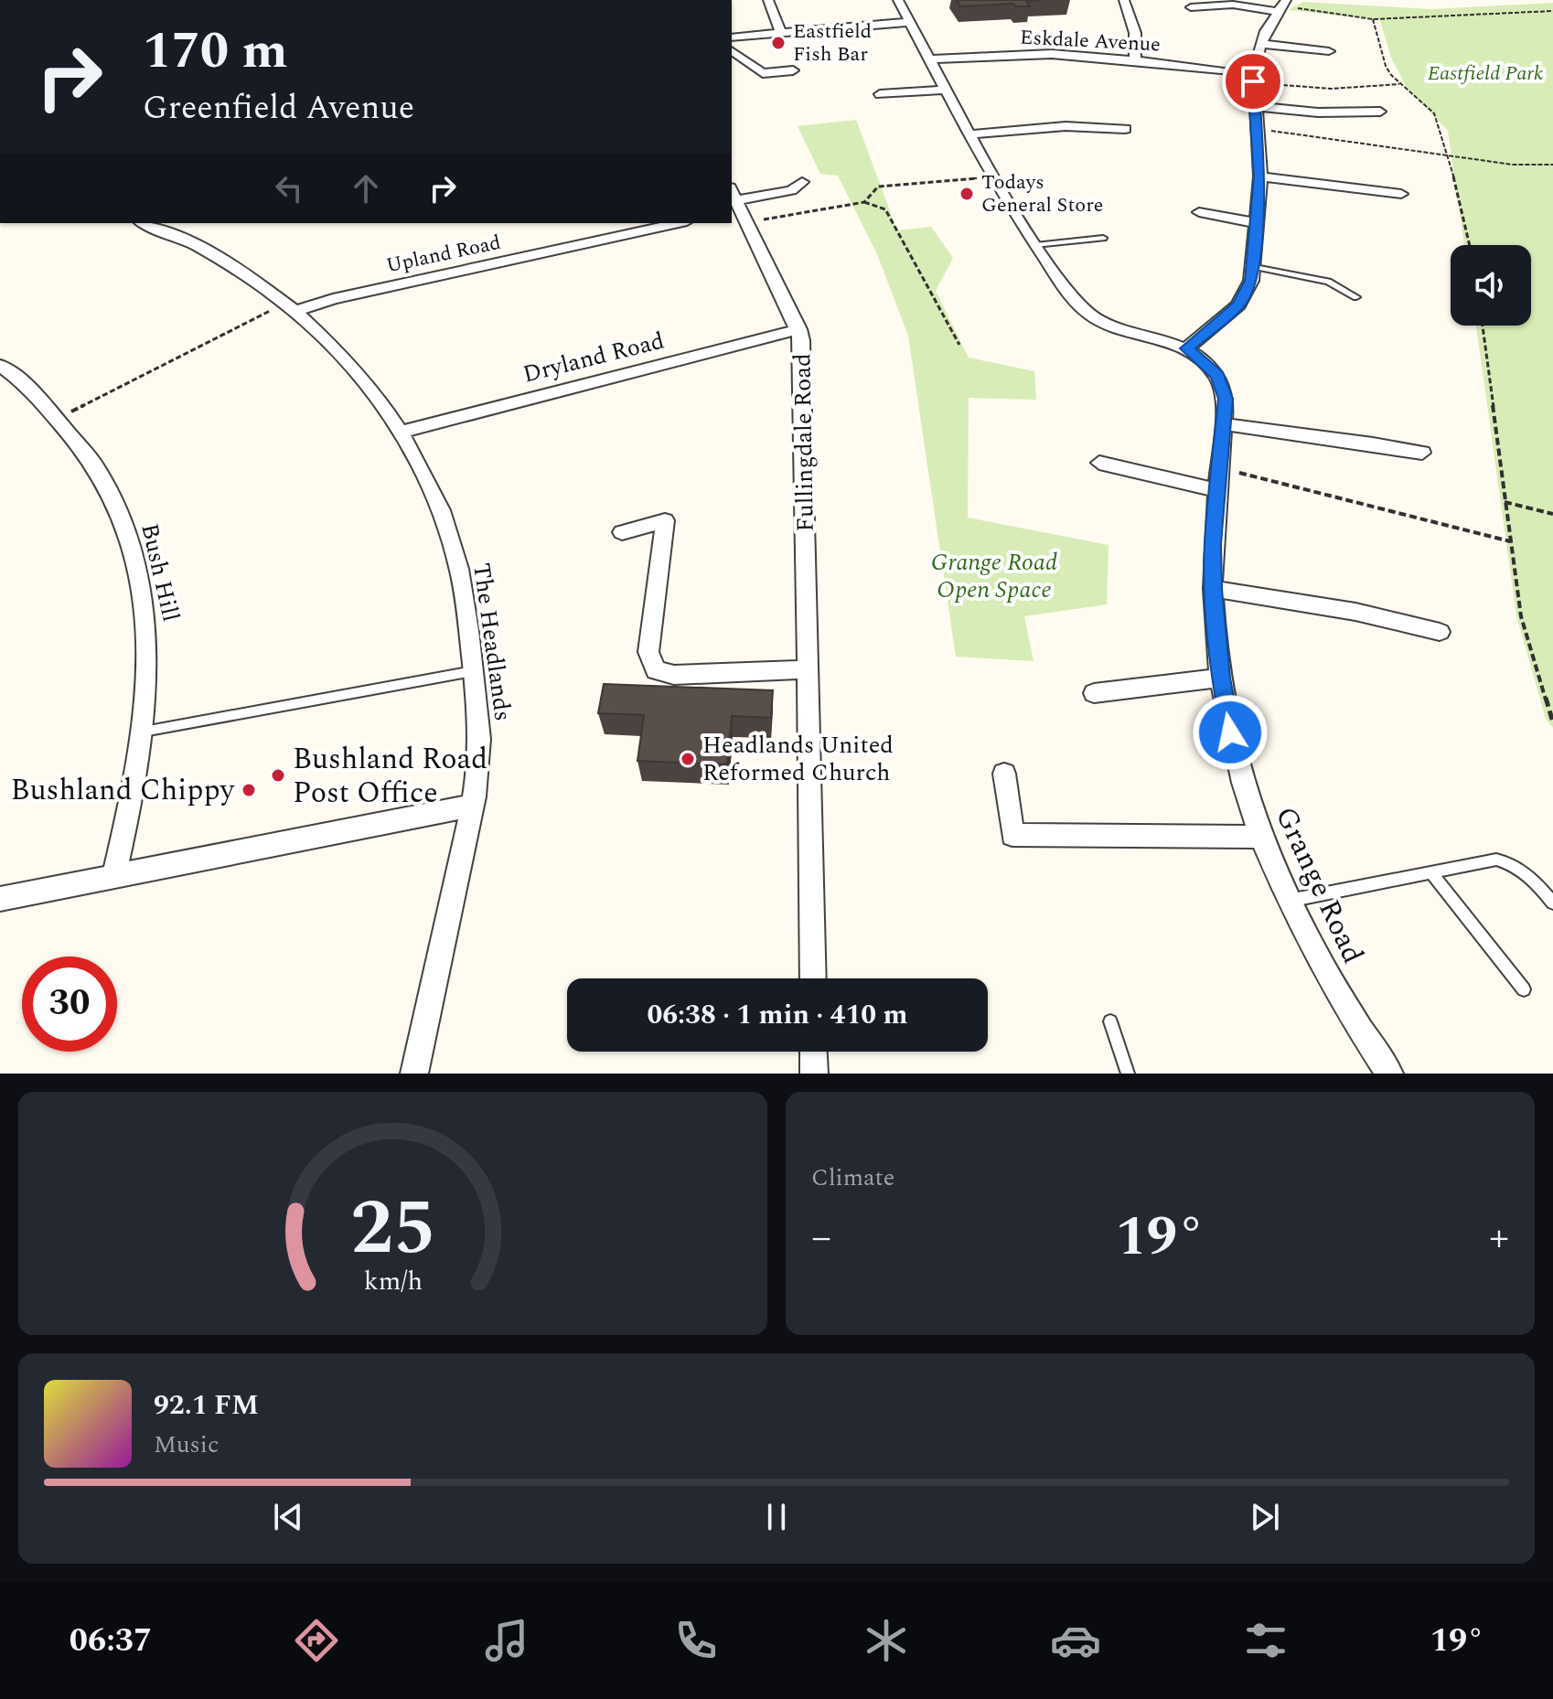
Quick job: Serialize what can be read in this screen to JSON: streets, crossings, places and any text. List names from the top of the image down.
{
  "streets": {
    "street": [
      "Eskdale Avenue",
      "Upland Road",
      "Dryland Road",
      "Fullingdale Road",
      "Bush Hill",
      "The Headlands",
      "Grange Road"
    ]
  },
  "crossings": [
    ["Eskdale Avenue", "Grange Road"],
    ["Upland Road", "The Headlands"],
    ["Dryland Road", "Fullingdale Road"],
    ["Dryland Road", "The Headlands"]
  ],
  "parks": ["Eastfield Park", "Grange Road Open Space"],
  "places": [
    "Eastfield Fish Bar",
    "Todays General Store",
    "Headlands United Reformed Church",
    "Bushland Road Post Office",
    "Bushland Chippy"
  ],
  "page": {
    "turn": ["170 m", "Greenfield Avenue"],
    "limit": "30",
    "trip": "06:38 · 1 min · 410 m",
    "tile": "Climate",
    "heat": ["−", "19°", "+"],
    "song": ["92.1 FM", "Music"],
    "tabs": ["06:37", "19°"],
    "gauge": ["25", "km/h"]
  }
}
